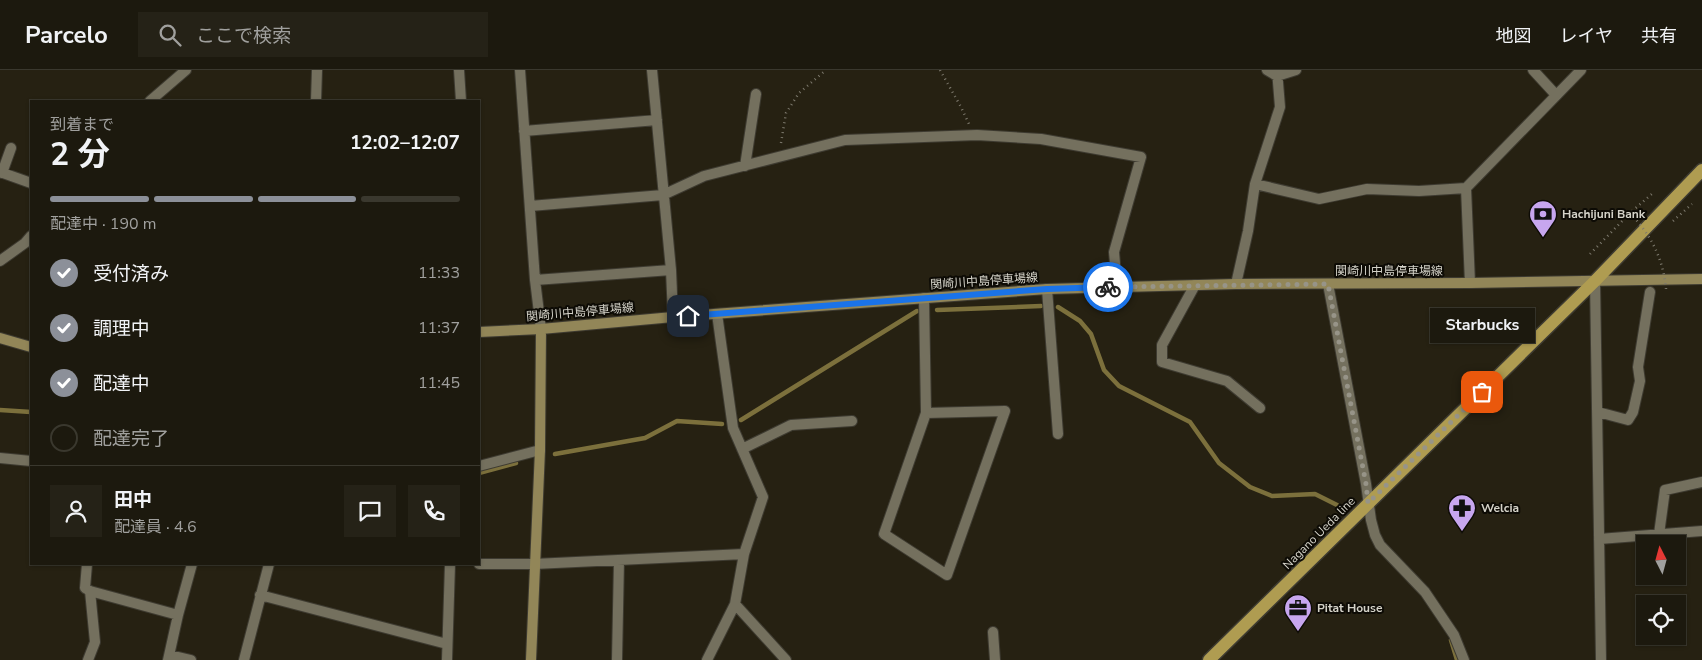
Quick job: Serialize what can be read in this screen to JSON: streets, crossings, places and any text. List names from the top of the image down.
{
  "streets": {
    "main road": ["関崎川中島停車場線", "Nagano Ueda line"]
  },
  "crossings": [
    ["関崎川中島停車場線", "Nagano Ueda line"]
  ],
  "places": {
    "bank": ["Hachijuni Bank"],
    "other": ["Starbucks"],
    "pharmacy": ["Welcia"],
    "office": ["Pitat House"]
  },
  "north": "top",
  "page": {
    "header": "Parcelo",
    "search": "ここで検索",
    "nav": ["地図", "レイヤ", "共有"],
    "heading": ["2 分", "到着まで", "12:02–12:07"],
    "panel": ["田中", "配達員 · 4.6"],
    "bar": "配達中 · 190 m",
    "list": [
      ["受付済み", "11:33"],
      ["調理中", "11:37"],
      ["配達中", "11:45"],
      "配達完了"
    ],
    "bubble": "Starbucks"
  }
}
